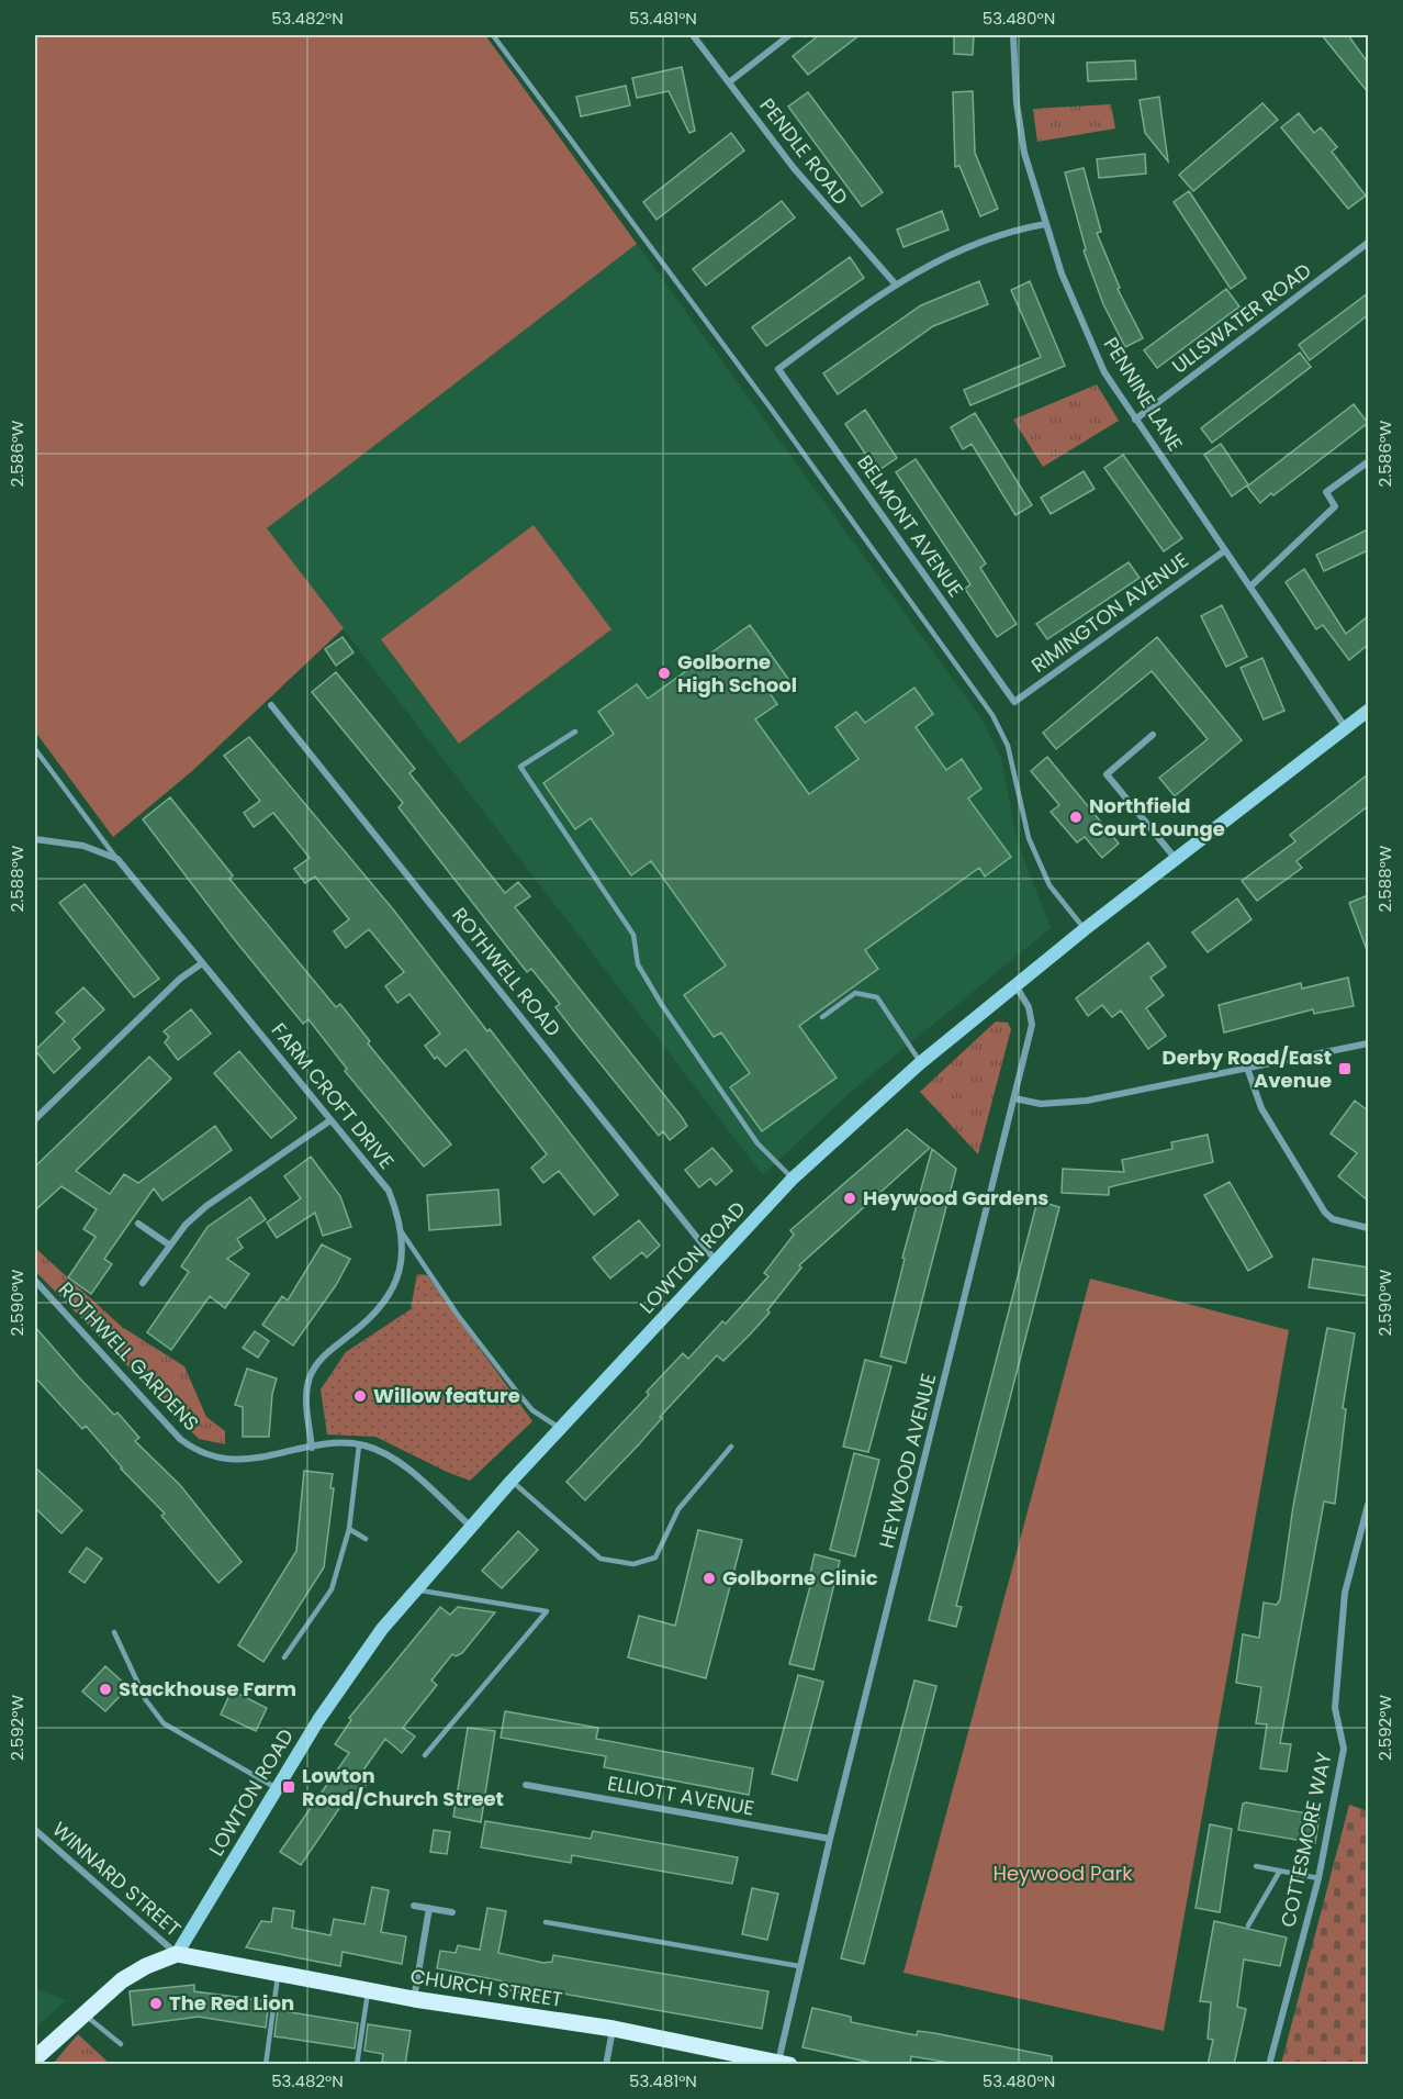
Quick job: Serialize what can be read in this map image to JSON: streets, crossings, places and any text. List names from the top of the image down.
{
  "streets": {
    "main road": ["LOWTON ROAD", "CHURCH STREET"],
    "street": [
      "PENDLE ROAD",
      "ULLSWATER ROAD",
      "PENNINE LANE",
      "BELMONT AVENUE",
      "RIMINGTON AVENUE",
      "ROTHWELL ROAD",
      "FARM CROFT DRIVE",
      "ROTHWELL GARDENS",
      "HEYWOOD AVENUE",
      "ELLIOTT AVENUE",
      "COTTESMORE WAY",
      "WINNARD STREET"
    ]
  },
  "crossings": [
    ["PENDLE ROAD", "BELMONT AVENUE"],
    ["ULLSWATER ROAD", "PENNINE LANE"],
    ["PENNINE LANE", "RIMINGTON AVENUE"],
    ["PENNINE LANE", "LOWTON ROAD"],
    ["BELMONT AVENUE", "RIMINGTON AVENUE"],
    ["ROTHWELL ROAD", "LOWTON ROAD"],
    ["FARM CROFT DRIVE", "ROTHWELL GARDENS"],
    ["LOWTON ROAD", "HEYWOOD AVENUE"],
    ["LOWTON ROAD", "WINNARD STREET"],
    ["LOWTON ROAD", "CHURCH STREET"],
    ["HEYWOOD AVENUE", "ELLIOTT AVENUE"],
    ["HEYWOOD AVENUE", "CHURCH STREET"],
    ["WINNARD STREET", "CHURCH STREET"]
  ],
  "parks": ["Heywood Park"],
  "places": {
    "other": [
      "Golborne High School",
      "Northfield Court Lounge",
      "Heywood Gardens",
      "Willow feature",
      "Golborne Clinic",
      "Stackhouse Farm",
      "The Red Lion"
    ],
    "transit": ["Derby Road/East Avenue", "Lowton Road/Church Street"]
  },
  "coordinates": [
    "53.482°N",
    "53.481°N",
    "53.480°N",
    "2.586°W",
    "2.588°W",
    "2.590°W",
    "2.592°W"
  ]
}
